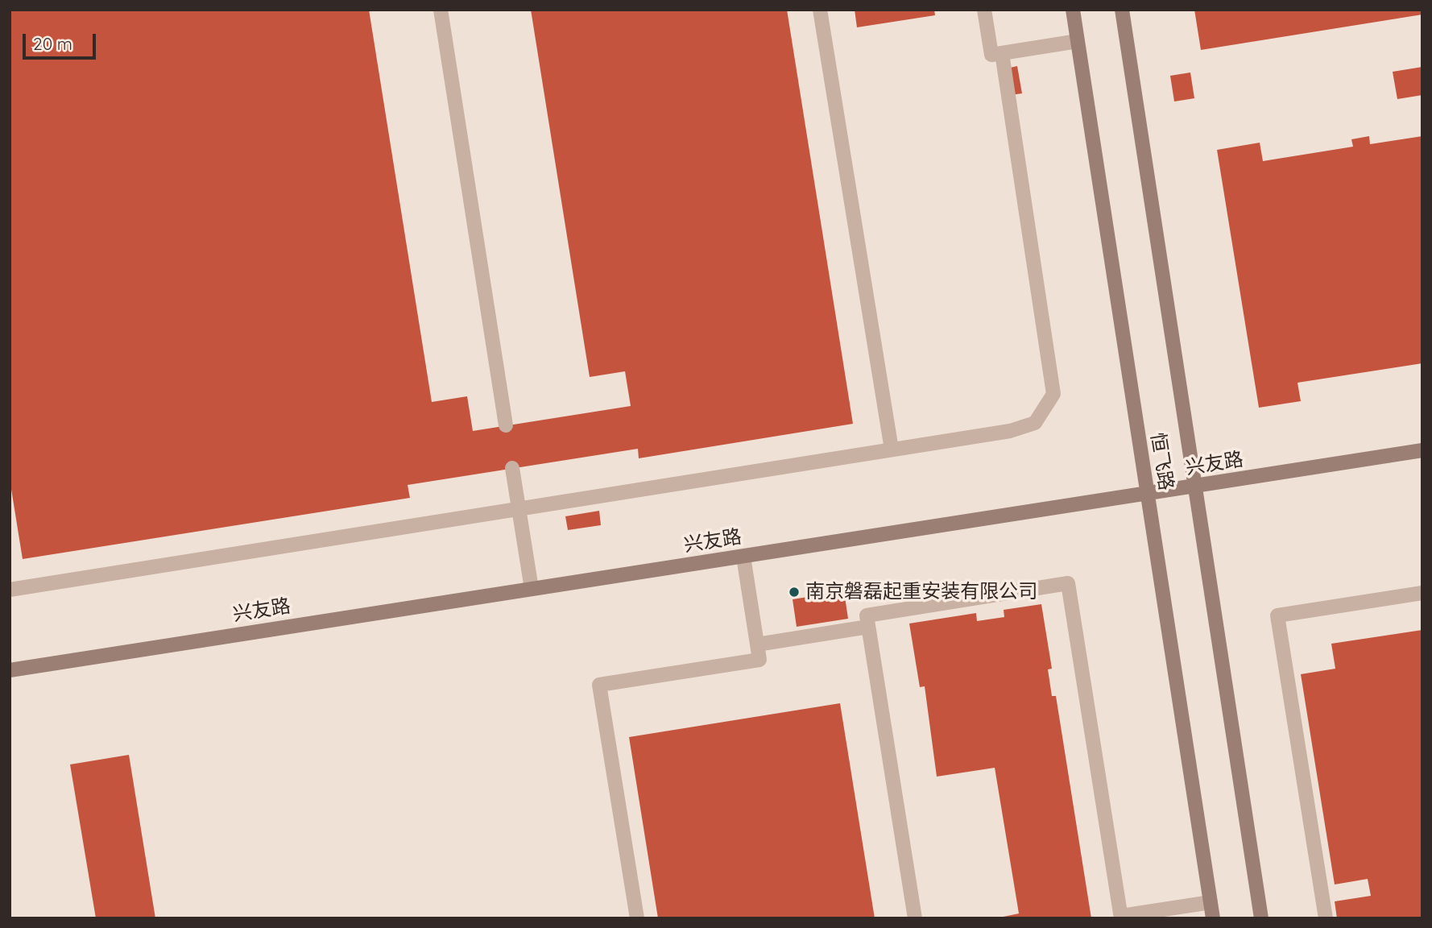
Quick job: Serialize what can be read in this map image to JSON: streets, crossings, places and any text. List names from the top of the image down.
{
  "streets": {
    "main road": ["恒飞路", "兴友路"]
  },
  "crossings": [
    ["恒飞路", "兴友路"]
  ],
  "places": ["南京磐磊起重安装有限公司"],
  "scale_bar": "20 m"
}
